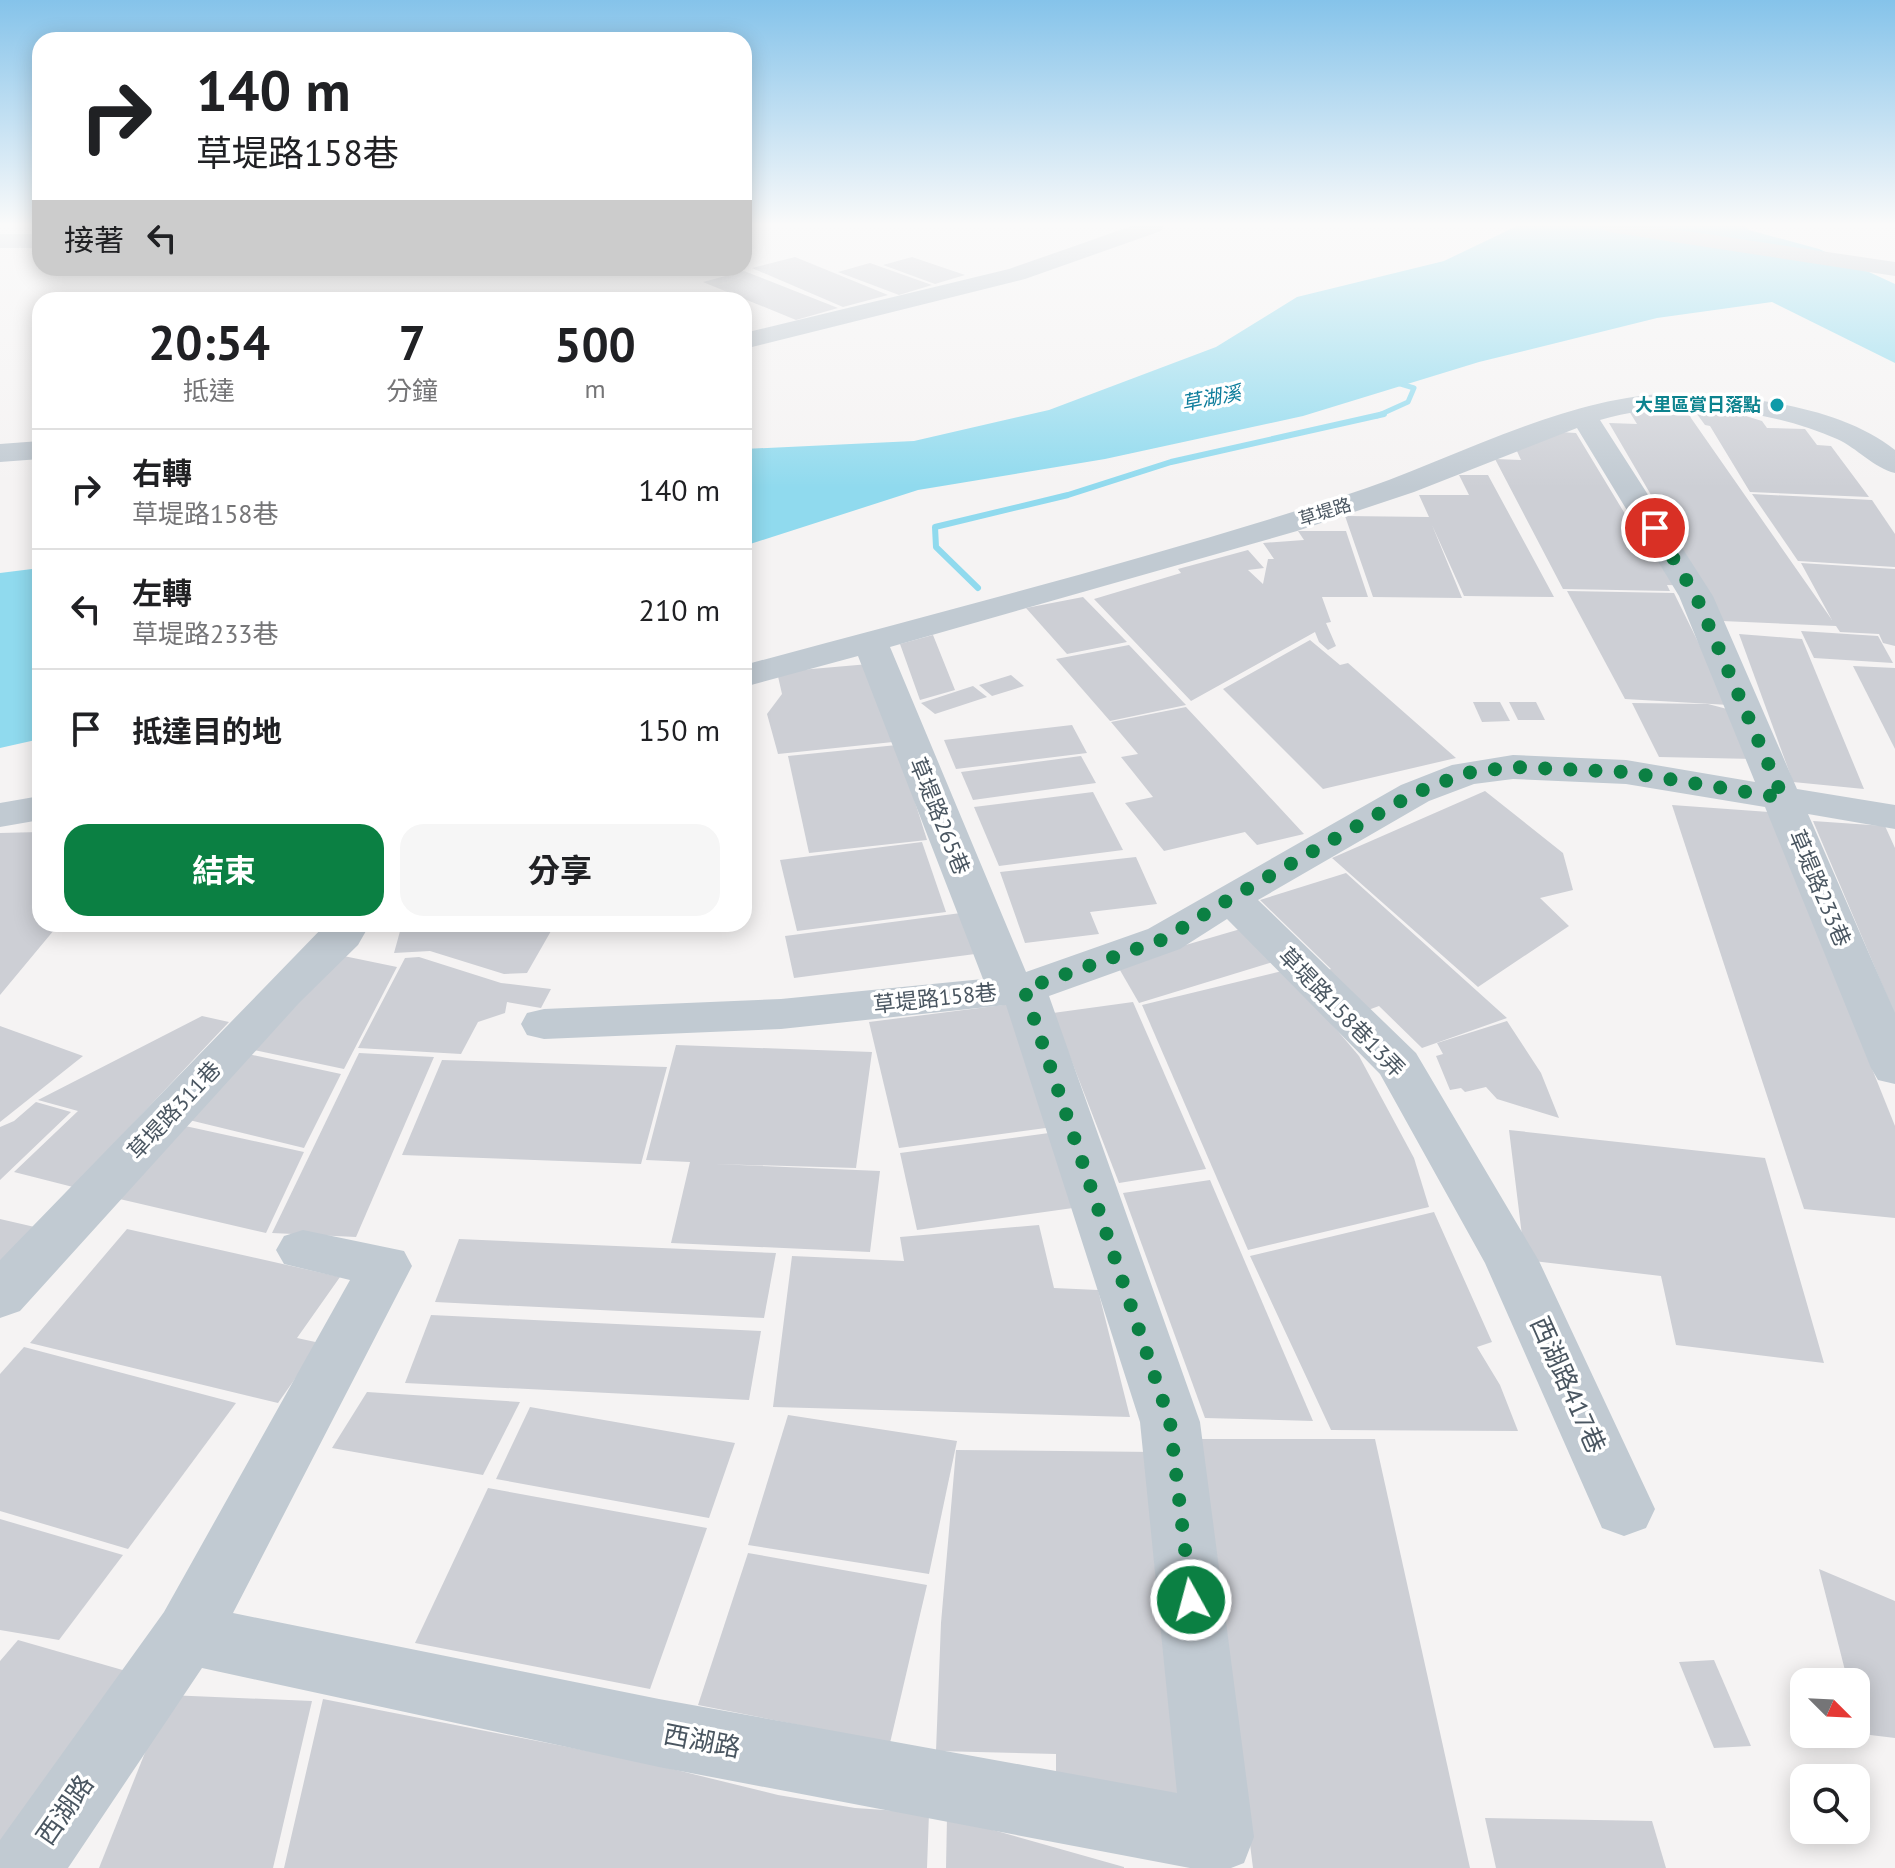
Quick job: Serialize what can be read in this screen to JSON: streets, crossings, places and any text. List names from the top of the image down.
{
  "streets": {
    "street": [
      "草堤路",
      "草堤路265巷",
      "草堤路233巷",
      "草堤路158巷",
      "草堤路158巷13弄",
      "草堤路311巷",
      "西湖路417巷",
      "西湖路"
    ]
  },
  "crossings": [
    ["草堤路", "草堤路265巷"],
    ["草堤路", "草堤路233巷"],
    ["草堤路265巷", "草堤路158巷"],
    ["草堤路265巷", "西湖路"],
    ["草堤路233巷", "草堤路158巷"],
    ["草堤路158巷", "草堤路158巷13弄"],
    ["草堤路158巷13弄", "西湖路417巷"]
  ],
  "water": ["草湖溪"],
  "places": ["大里區賞日落點"],
  "north": "bottom right",
  "page": {
    "turn": ["140 m", "草堤路158巷"],
    "then": "接著",
    "eta": [
      "20:54",
      "抵達",
      "7",
      "分鐘",
      "500",
      "m"
    ],
    "list": [
      {
        "name": "右轉",
        "note": "草堤路158巷",
        "value": "140 m"
      },
      {
        "name": "左轉",
        "note": "草堤路233巷",
        "value": "210 m"
      },
      {
        "name": "抵達目的地",
        "value": "150 m"
      }
    ],
    "buttons": ["結束", "分享"]
  }
}
